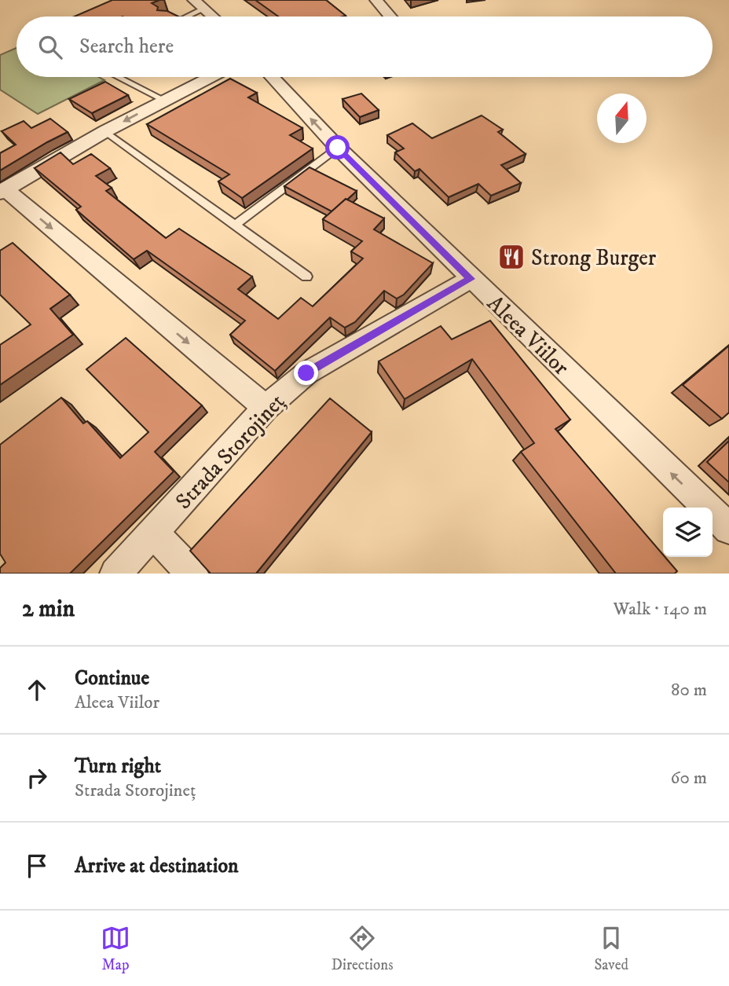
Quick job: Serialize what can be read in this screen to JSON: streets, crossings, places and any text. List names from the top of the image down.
{
  "streets": {
    "street": ["Aleea Viilor", "Strada Storojineț"]
  },
  "crossings": [
    ["Aleea Viilor", "Strada Storojineț"]
  ],
  "one_way": ["Aleea Viilor"],
  "places": {
    "restaurant": ["Strong Burger"]
  },
  "north": "top",
  "page": {
    "search": "Search here",
    "heading": ["2 min", "Walk · 140 m"],
    "list": [
      ["Continue", "Aleea Viilor", "80 m"],
      ["Turn right", "Strada Storojineț", "60 m"],
      "Arrive at destination"
    ],
    "nav": ["Map", "Directions", "Saved"]
  }
}
